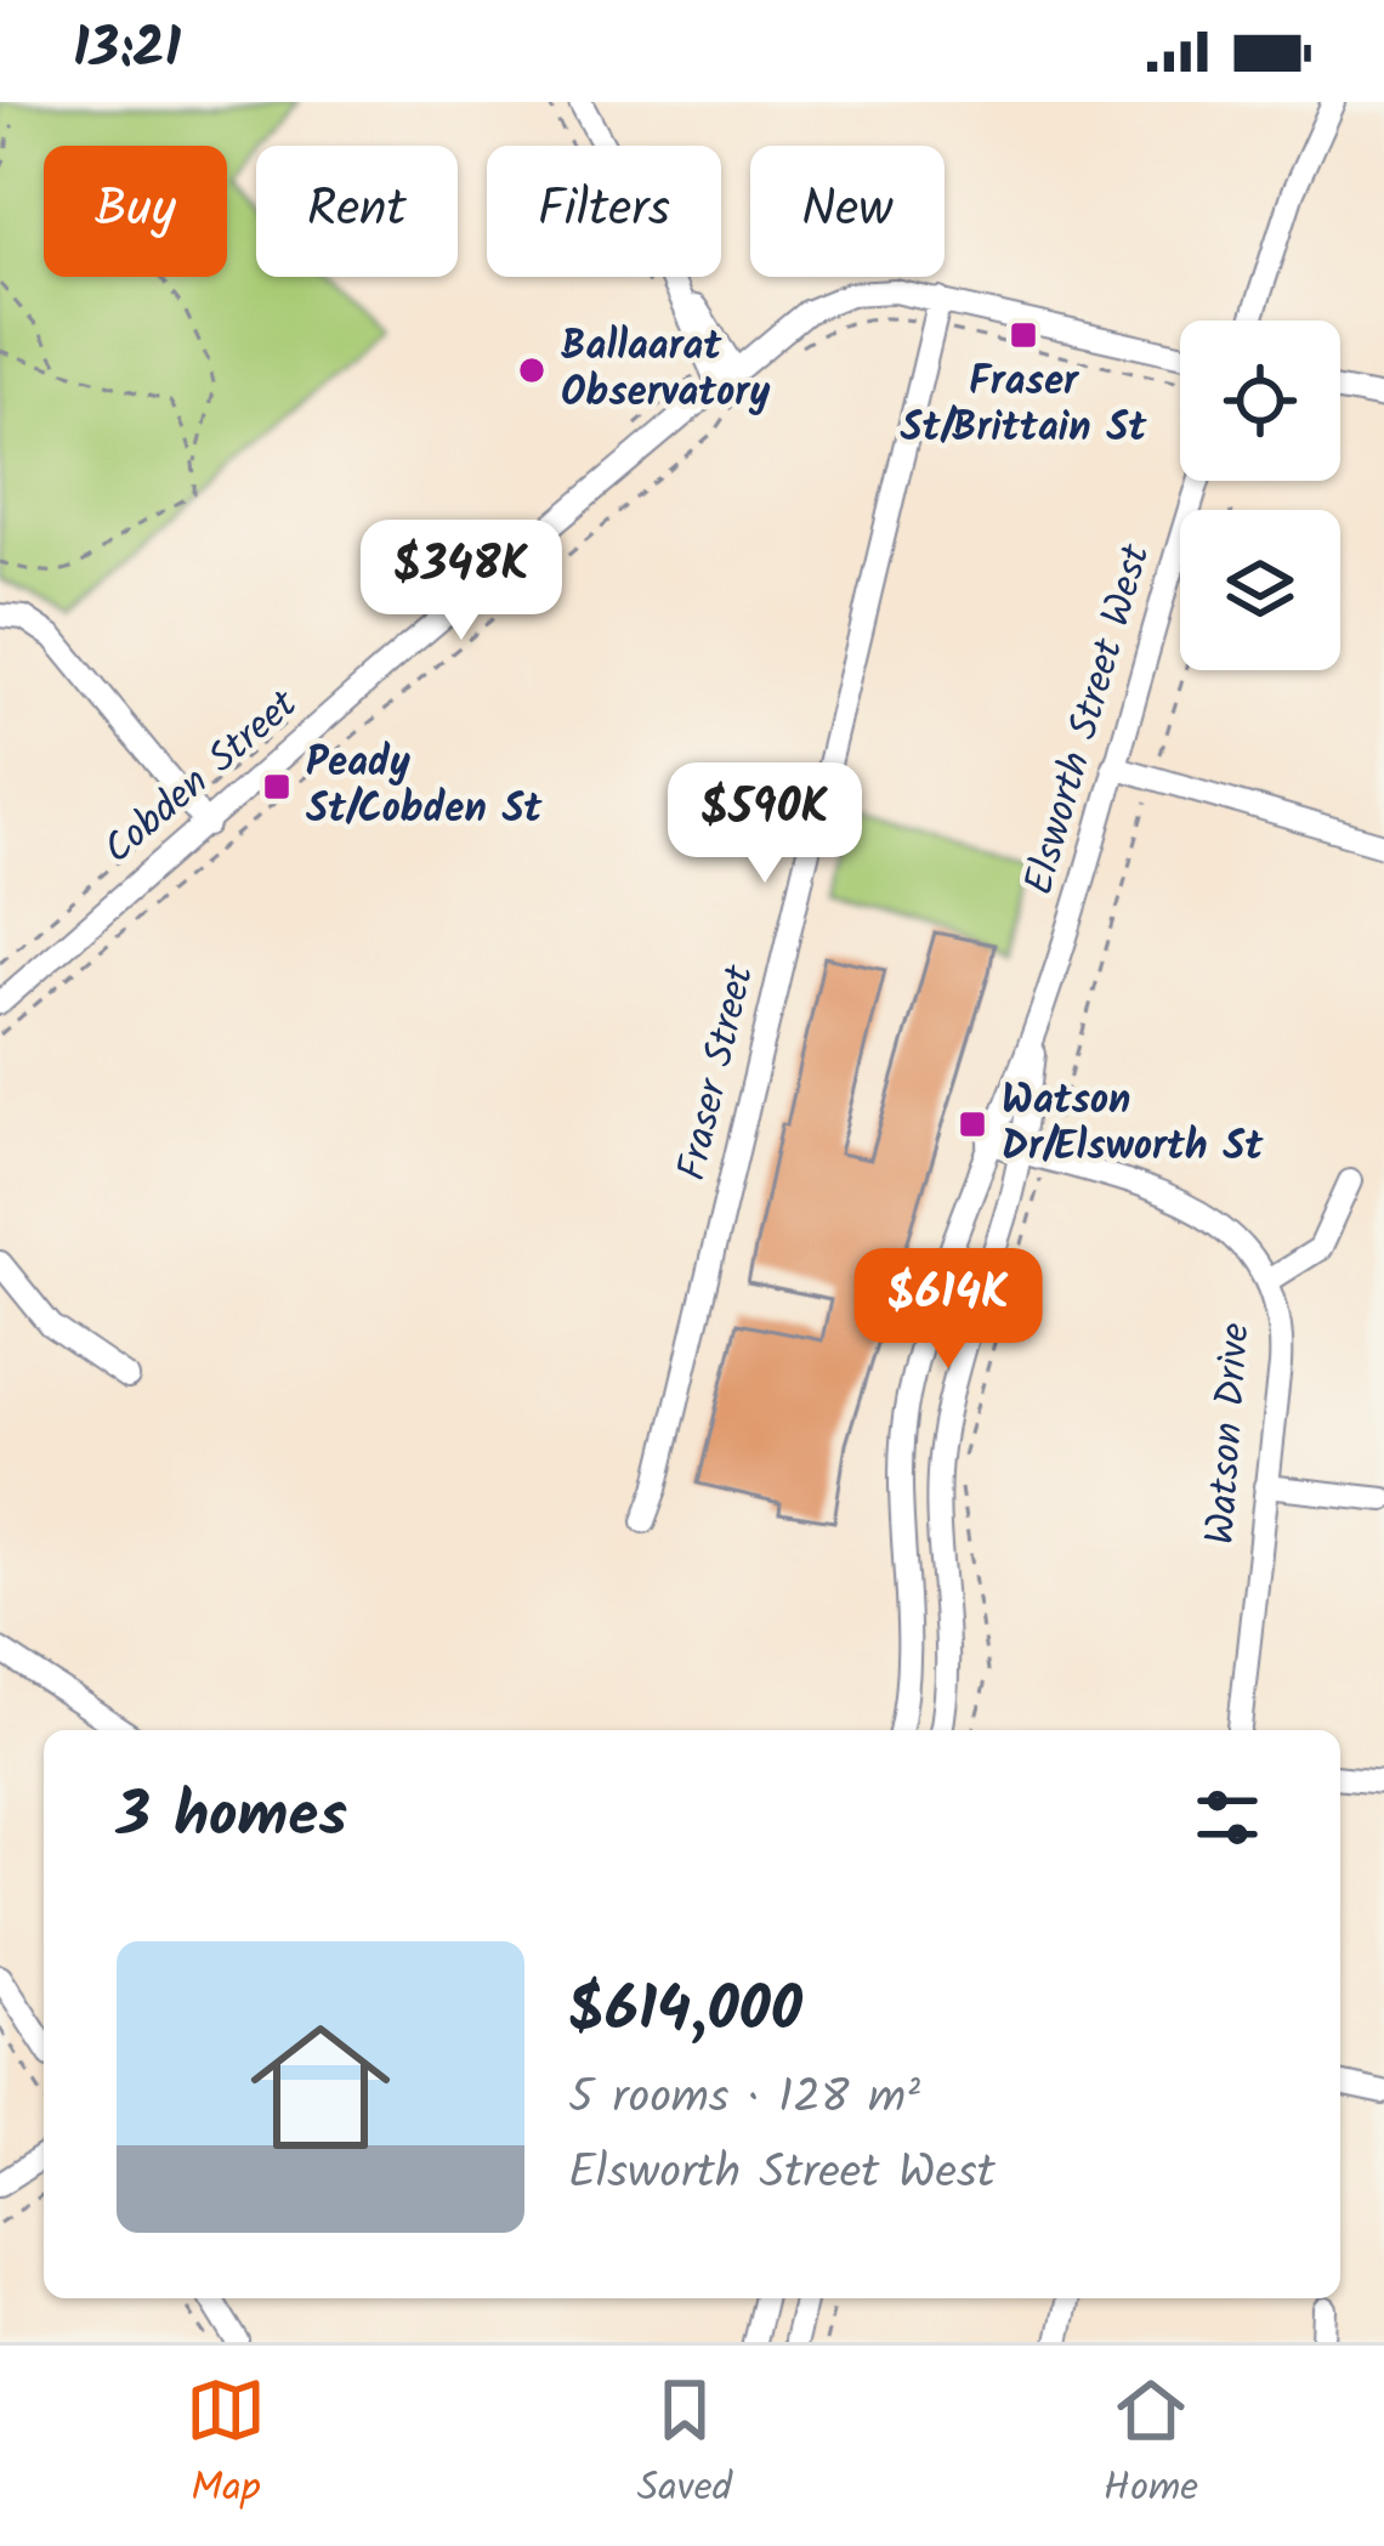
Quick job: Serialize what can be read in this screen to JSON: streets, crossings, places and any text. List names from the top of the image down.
{
  "streets": {
    "street": [
      "Elsworth Street West",
      "Cobden Street",
      "Fraser Street",
      "Watson Drive"
    ]
  },
  "crossings": [
    ["Elsworth Street West", "Watson Drive"],
    ["Cobden Street", "Fraser Street"]
  ],
  "places": {
    "transit": ["Fraser St/Brittain St", "Peady St/Cobden St", "Watson Dr/Elsworth St"],
    "other": ["Ballaarat Observatory"]
  },
  "page": {
    "status": "13:21",
    "chip": [
      "Buy",
      "Rent",
      "Filters",
      "New"
    ],
    "price": ["$348K", "$590K", "$614K"],
    "heading": "3 homes",
    "list": [
      {
        "name": "$614,000",
        "note": "5 rooms · 128 m² · Elsworth Street West"
      }
    ],
    "tabs": ["Map", "Saved", "Home"]
  }
}
